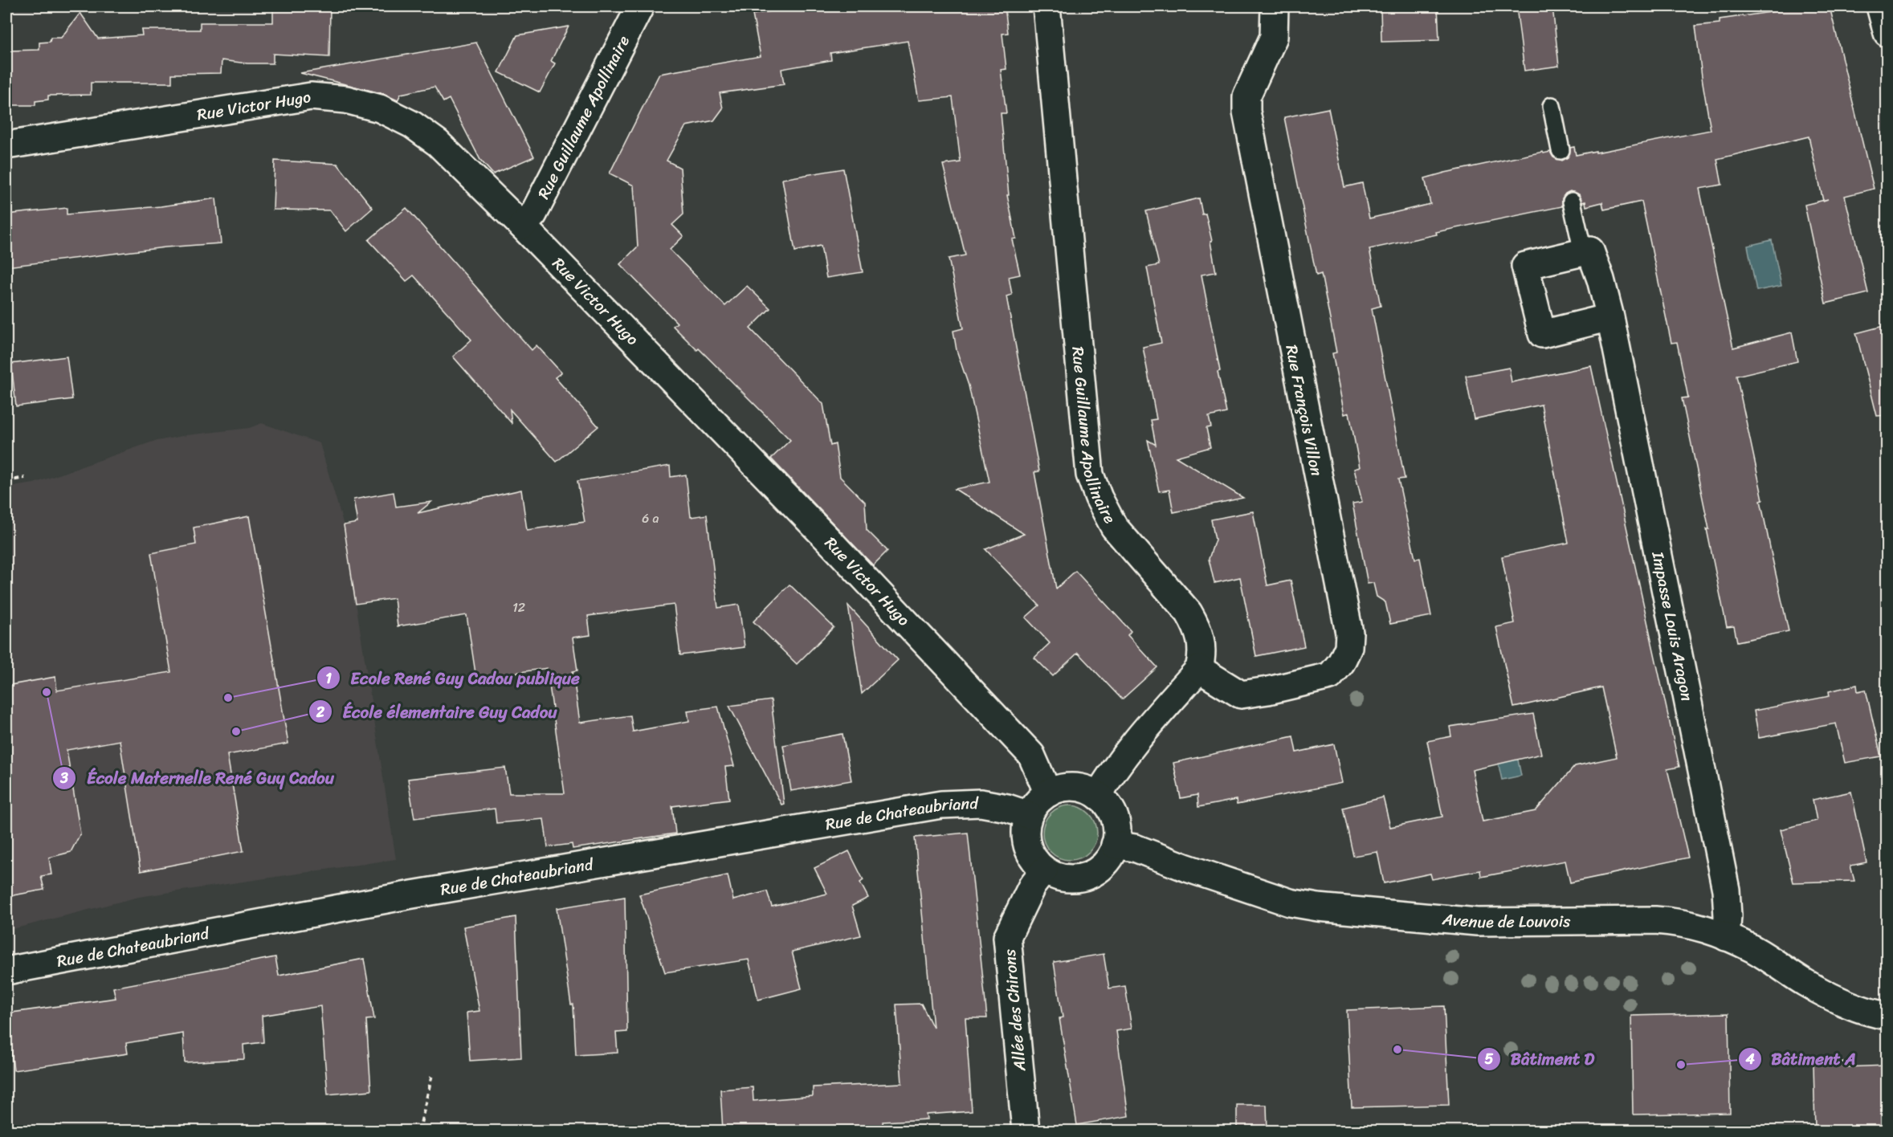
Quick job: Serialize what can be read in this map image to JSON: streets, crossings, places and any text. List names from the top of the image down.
{
  "streets": {
    "street": [
      "Rue Victor Hugo",
      "Rue Guillaume Apollinaire",
      "Rue François Villon",
      "Impasse Louis Aragon",
      "Rue de Chateaubriand",
      "Avenue de Louvois",
      "Allée des Chirons"
    ]
  },
  "crossings": [
    ["Rue Victor Hugo", "Rue Guillaume Apollinaire"],
    ["Rue Victor Hugo", "Rue de Chateaubriand"],
    ["Rue Victor Hugo", "Avenue de Louvois"],
    ["Rue Victor Hugo", "Allée des Chirons"],
    ["Rue Guillaume Apollinaire", "Rue François Villon"],
    ["Impasse Louis Aragon", "Avenue de Louvois"],
    ["Rue de Chateaubriand", "Avenue de Louvois"],
    ["Rue de Chateaubriand", "Allée des Chirons"],
    ["Avenue de Louvois", "Allée des Chirons"]
  ],
  "places": [
    "École Maternelle René Guy Cadou",
    "Ecole René Guy Cadou publique",
    "École élementaire Guy Cadou",
    "Bâtiment D",
    "Bâtiment A"
  ],
  "house_numbers": ["6 a", "12"]
}
